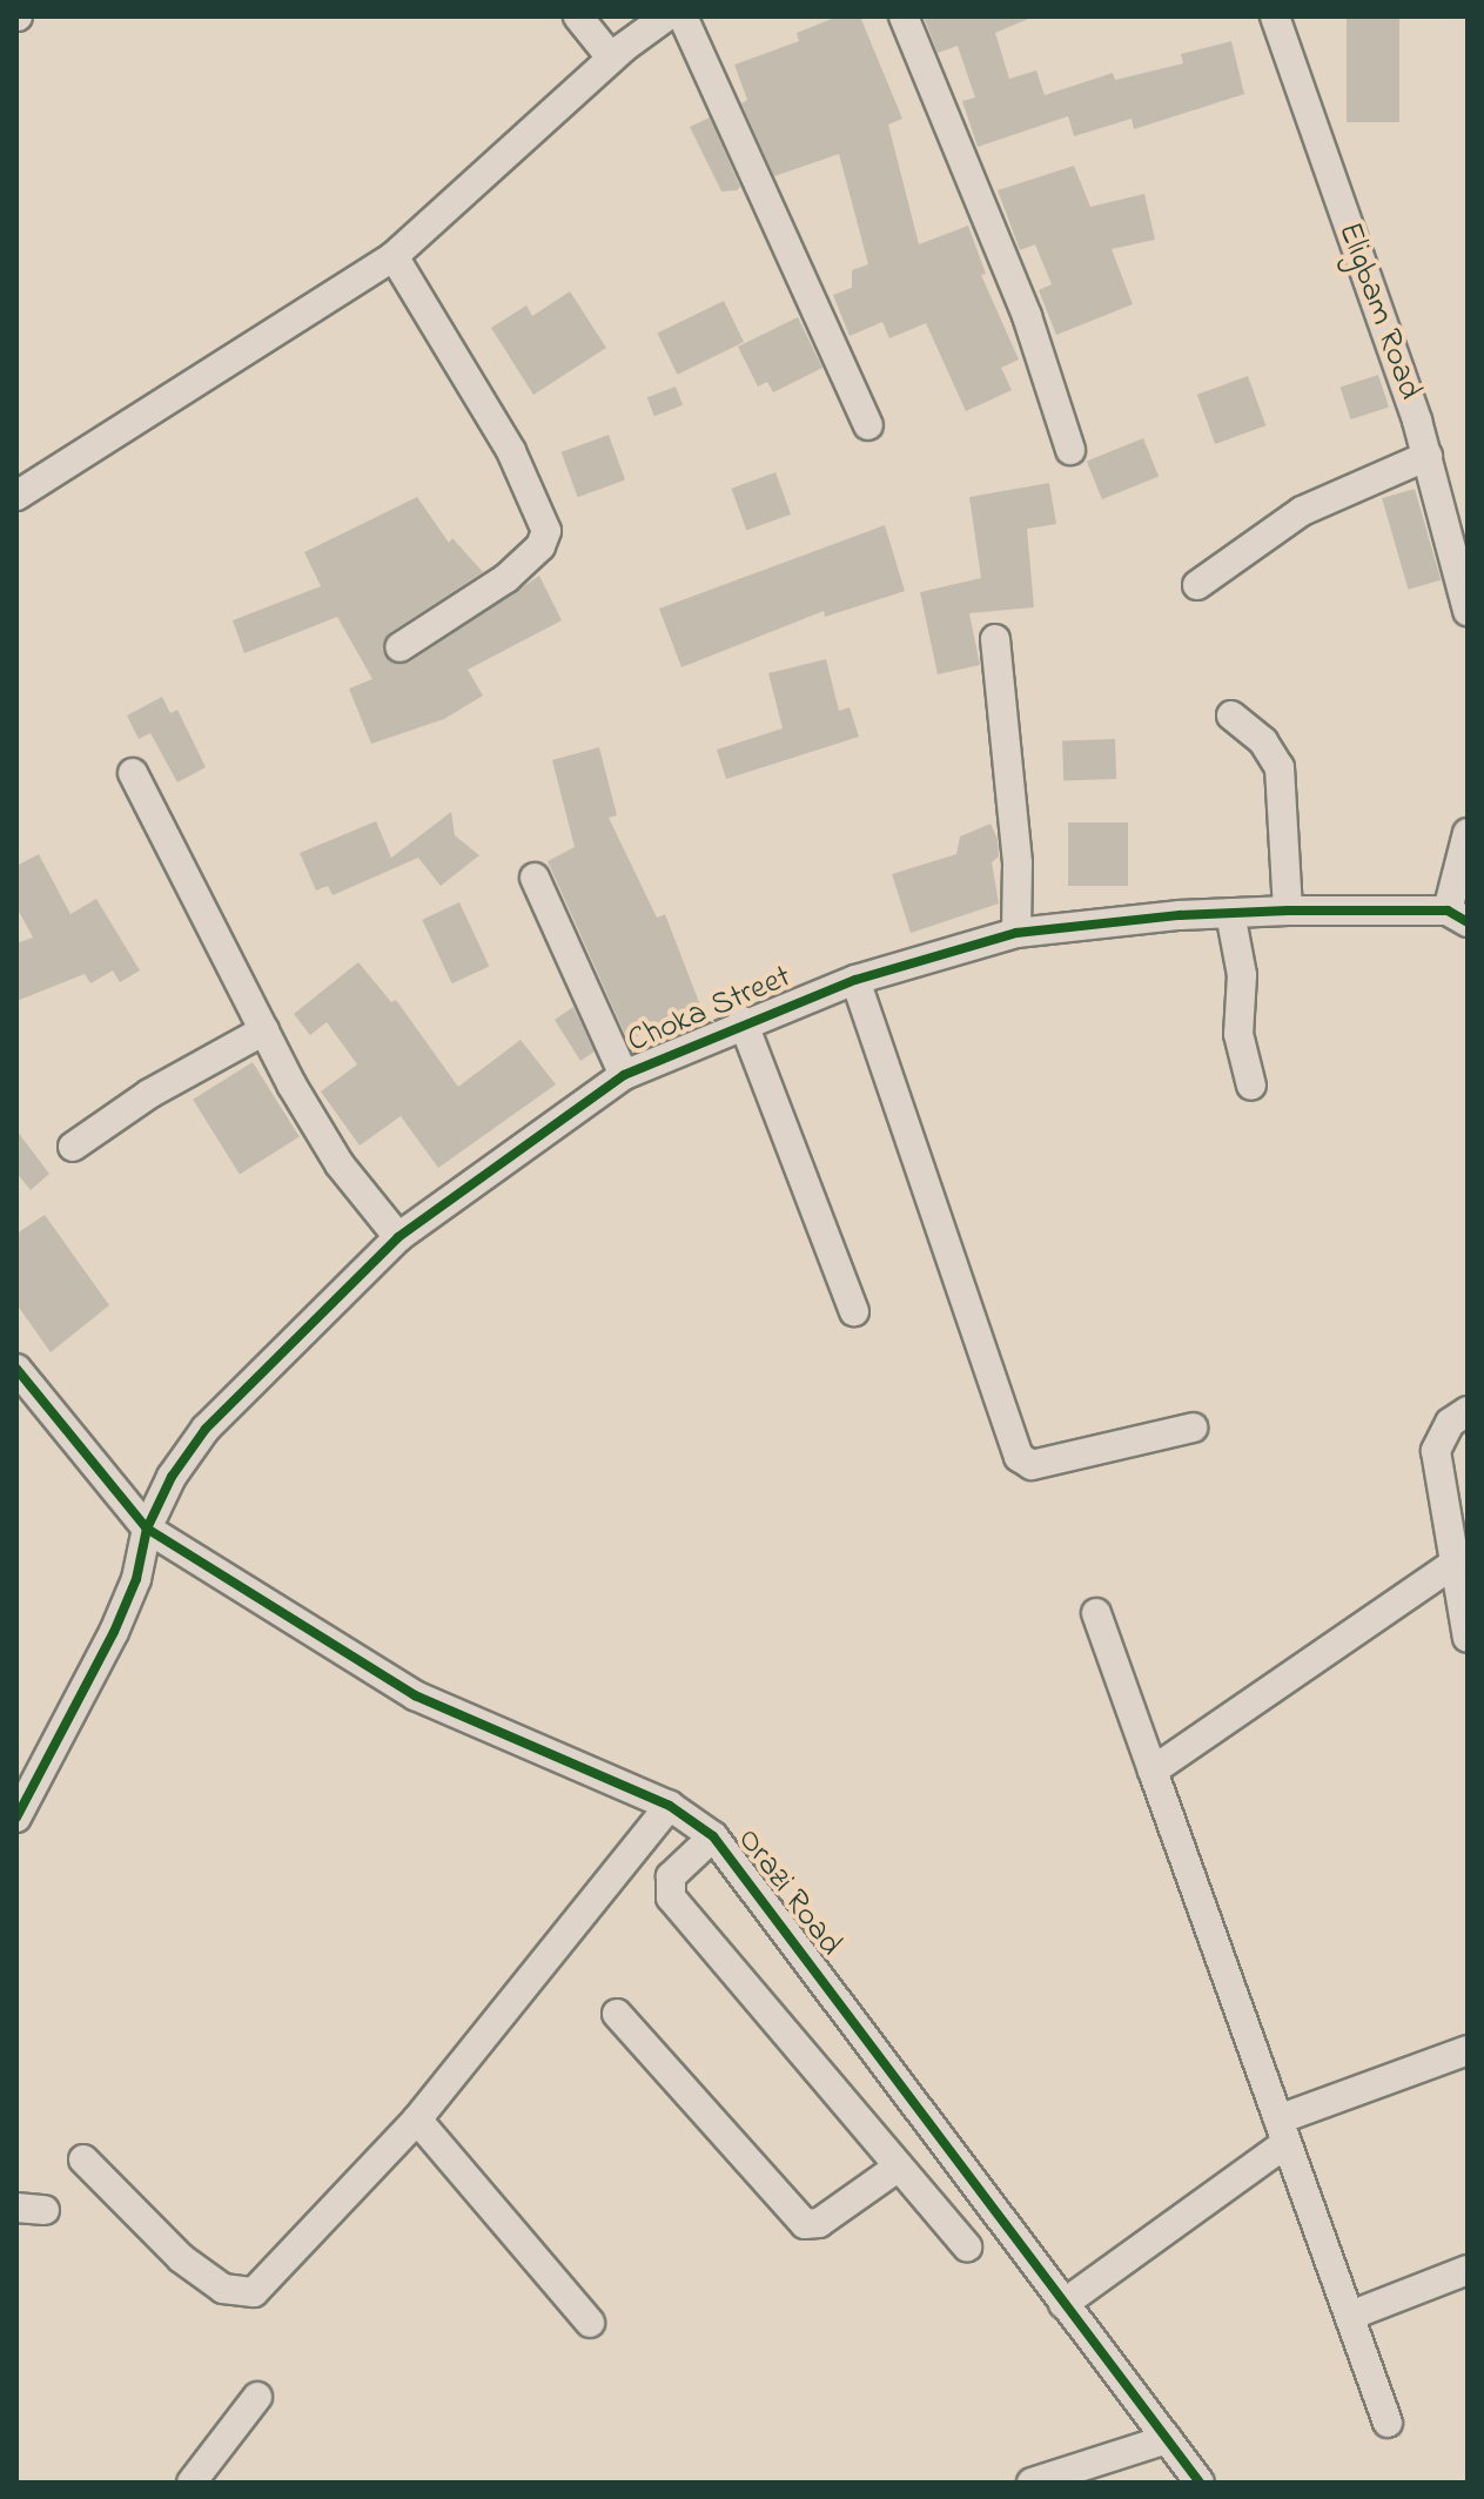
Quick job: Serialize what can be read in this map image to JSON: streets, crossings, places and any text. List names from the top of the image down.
{
  "streets": {
    "street": ["Eligbam Road", "Choka Street", "Orazi Road"]
  },
  "crossings": [
    ["Choka Street", "Orazi Road"]
  ]
}
